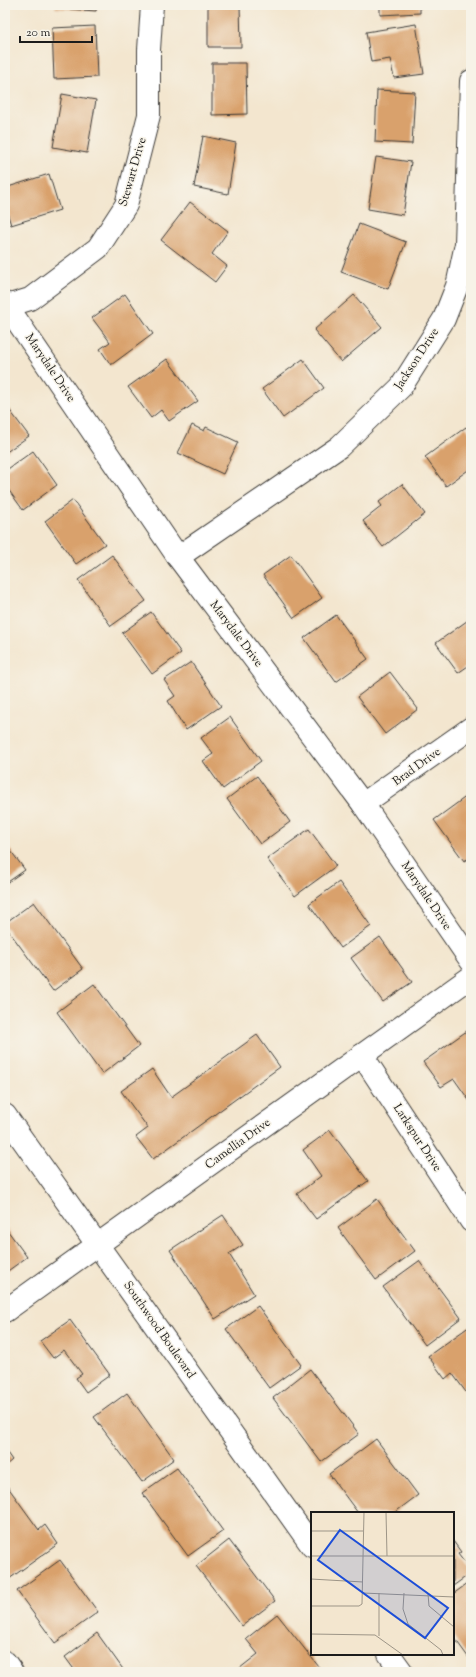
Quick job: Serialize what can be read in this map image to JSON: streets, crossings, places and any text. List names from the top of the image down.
{
  "streets": {
    "street": [
      "Stewart Drive",
      "Jackson Drive",
      "Marydale Drive",
      "Brad Drive",
      "Larkspur Drive",
      "Camellia Drive",
      "Southwood Boulevard"
    ]
  },
  "crossings": [
    ["Stewart Drive", "Marydale Drive"],
    ["Jackson Drive", "Marydale Drive"],
    ["Marydale Drive", "Brad Drive"],
    ["Larkspur Drive", "Camellia Drive"],
    ["Camellia Drive", "Southwood Boulevard"]
  ],
  "scale_bar": "20 m"
}
